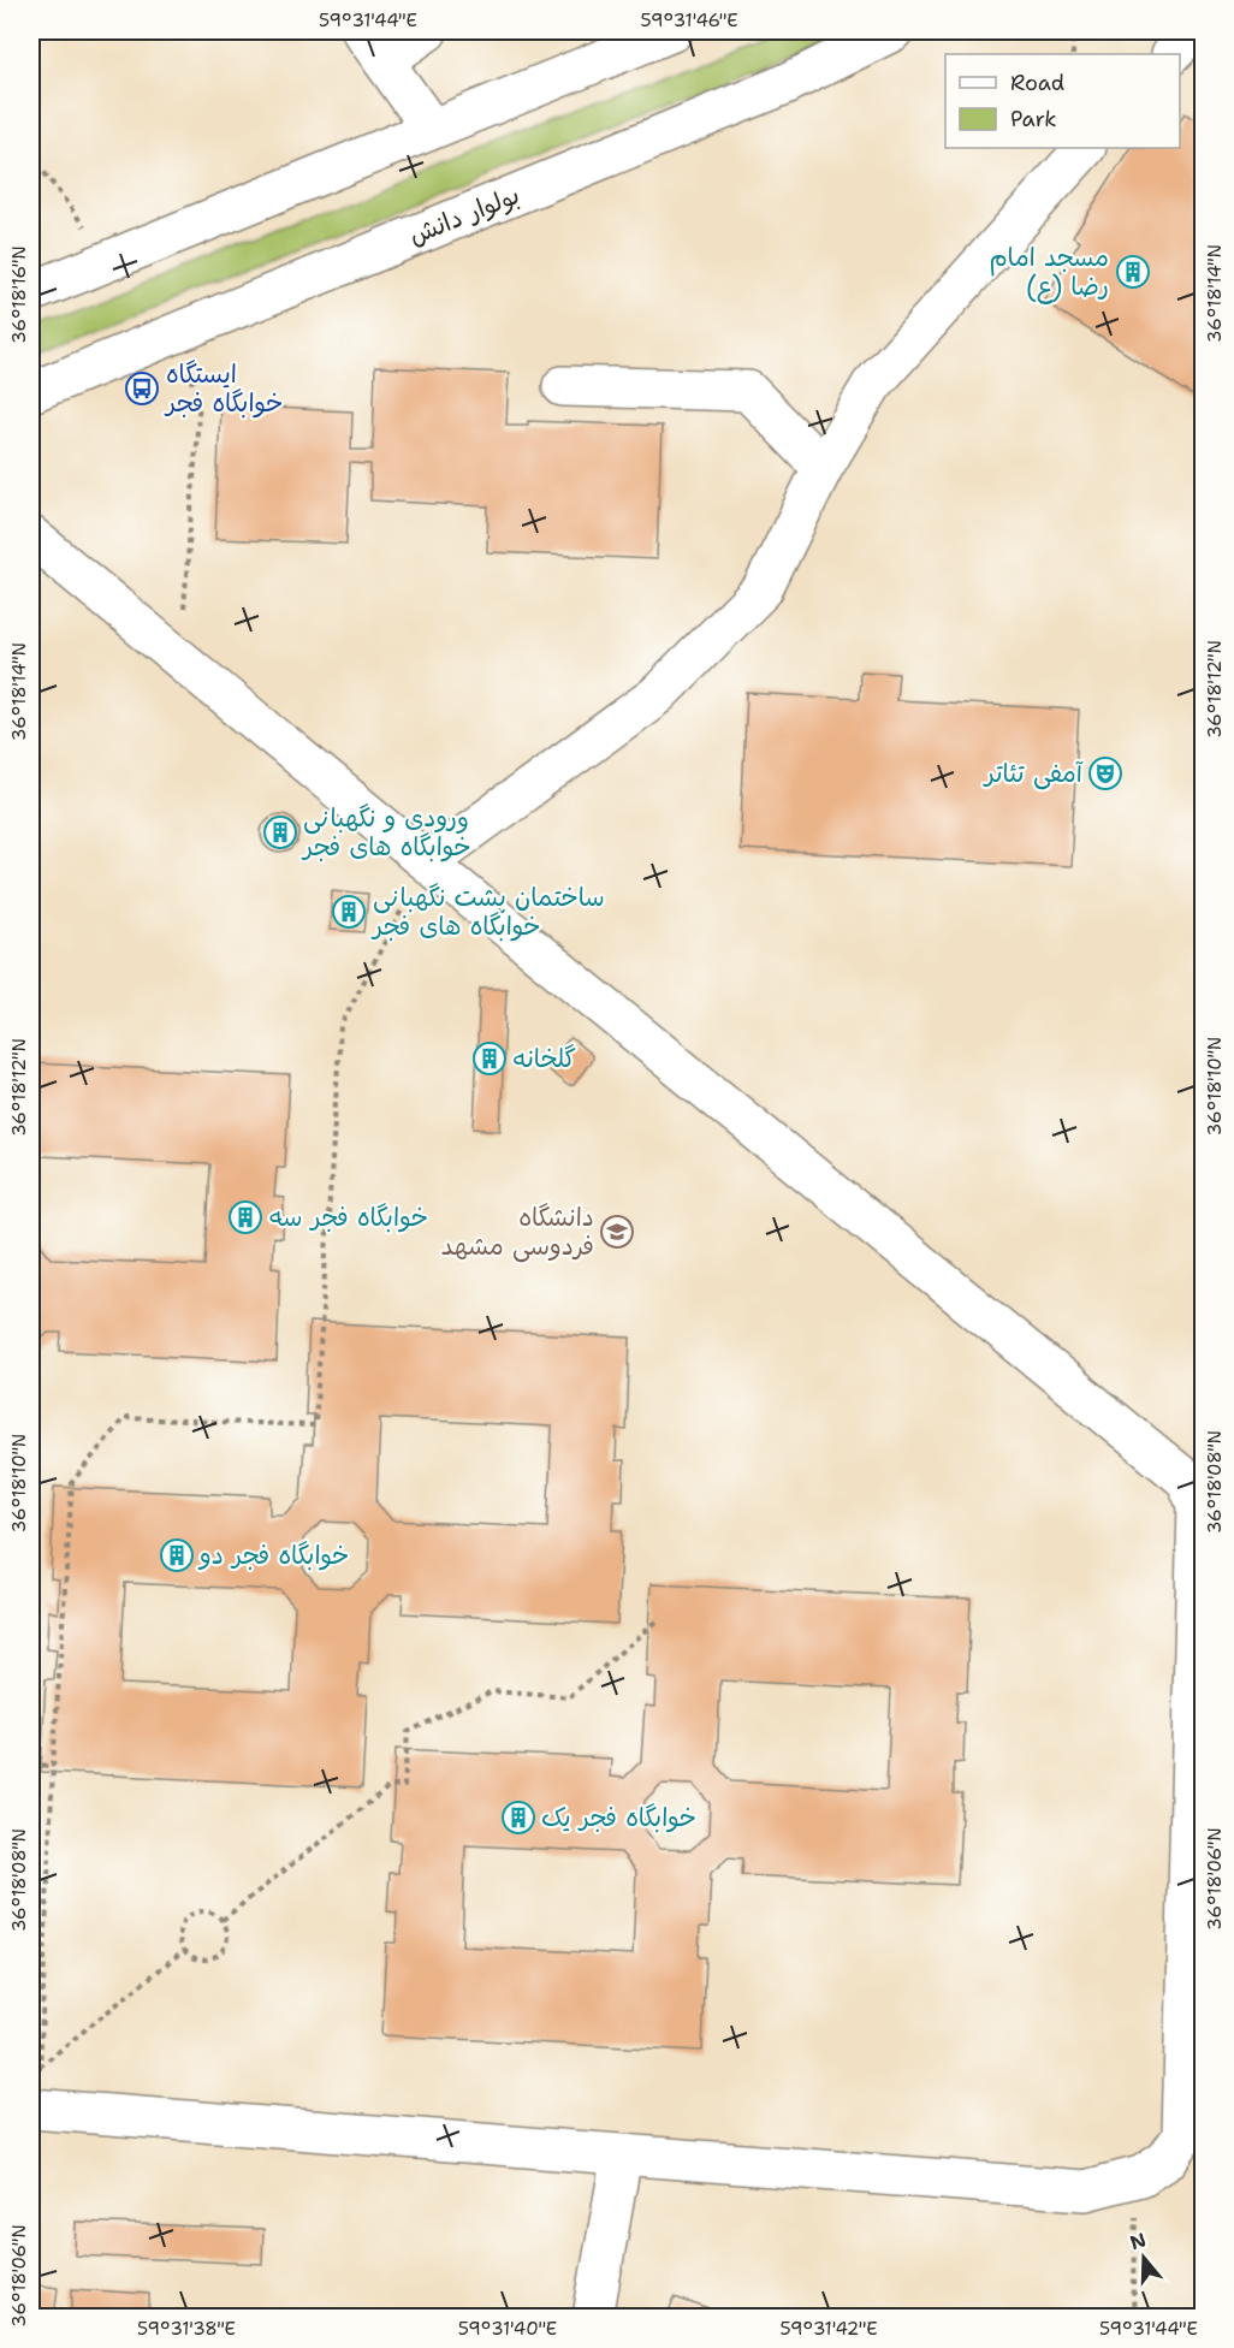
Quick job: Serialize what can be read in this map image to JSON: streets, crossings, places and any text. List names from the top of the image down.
{
  "streets": {
    "street": ["بولوار دانش"]
  },
  "places": {
    "building": [
      "مسجد امام رضا (ع)",
      "ورودی و نگهبانی خوابگاه های فجر",
      "ساختمان پشت نگهبانی خوابگاه های فجر",
      "گلخانه",
      "خوابگاه فجر سه",
      "خوابگاه فجر دو",
      "خوابگاه فجر یک"
    ],
    "bus stop": ["ایستگاه خوابگاه فجر"],
    "theatre": ["آمفی تئاتر"],
    "school or university": ["دانشگاه فردوسی مشهد"]
  },
  "legend": ["Road", "Park"],
  "north": "top",
  "coordinates": [
    "59°31'44\"E",
    "59°31'46\"E",
    "36°18'14\"N",
    "36°18'16\"N",
    "36°18'12\"N",
    "36°18'10\"N",
    "36°18'08\"N",
    "36°18'06\"N",
    "59°31'38\"E",
    "59°31'40\"E",
    "59°31'42\"E"
  ]
}
